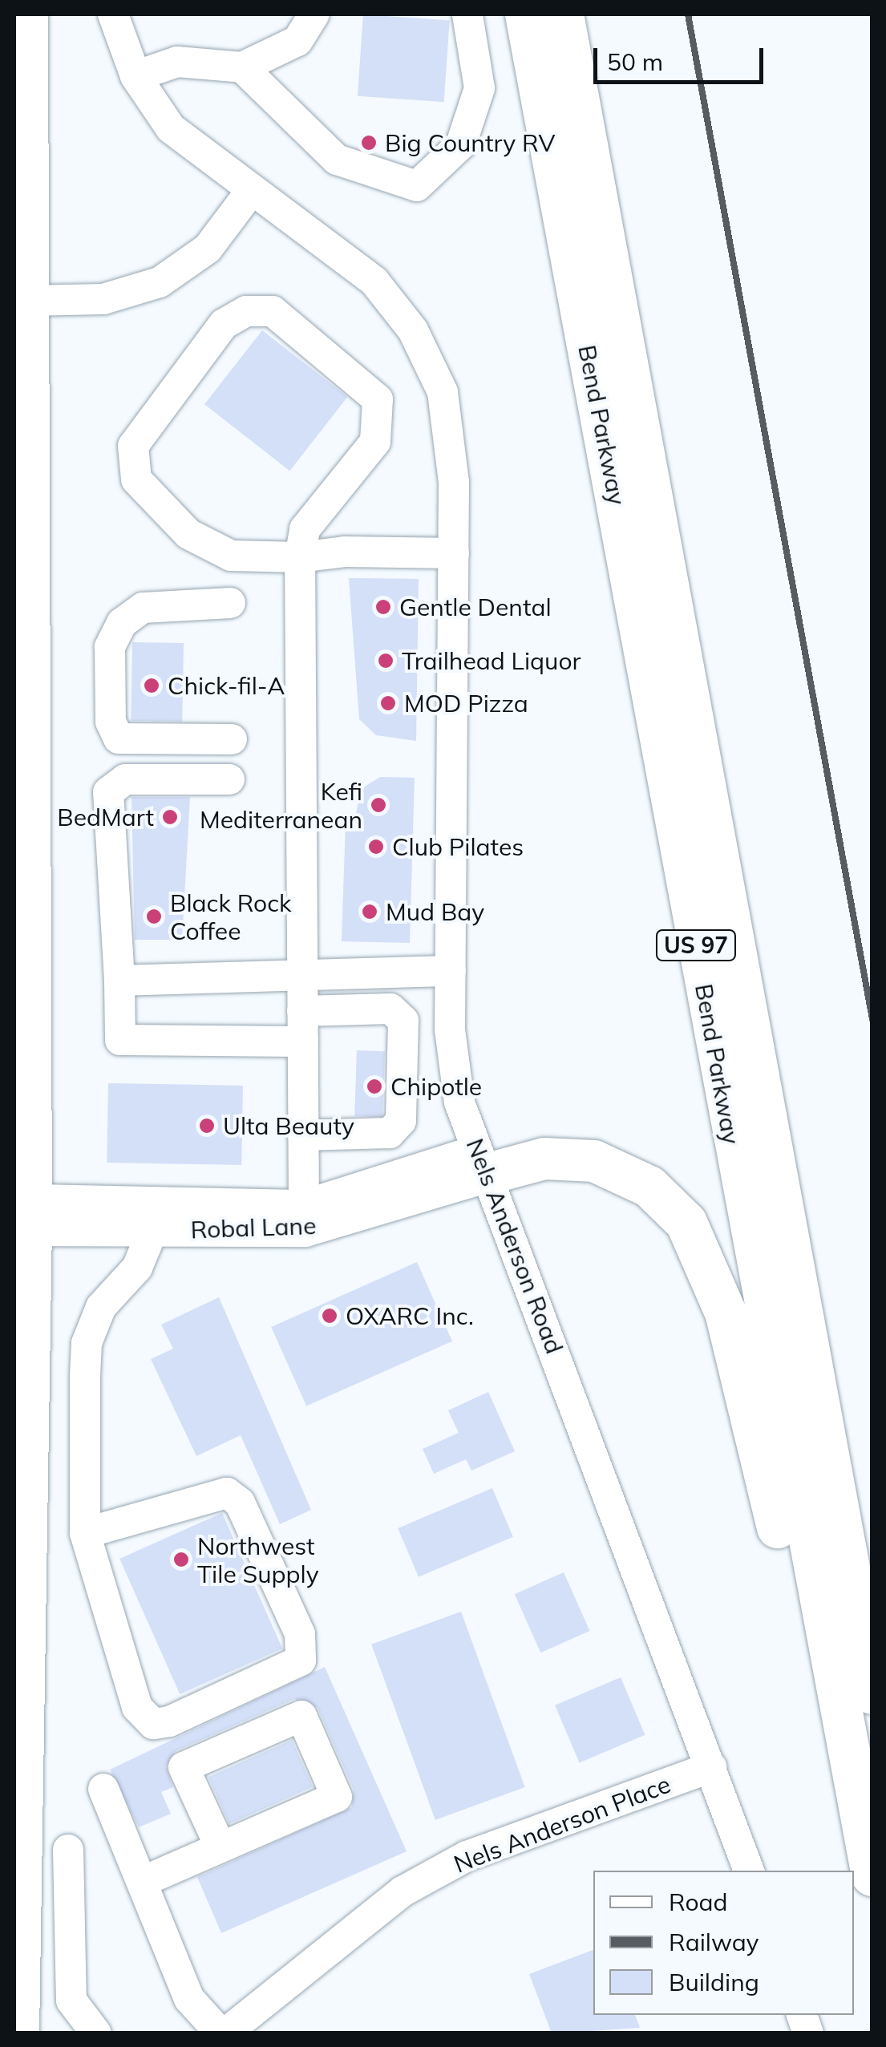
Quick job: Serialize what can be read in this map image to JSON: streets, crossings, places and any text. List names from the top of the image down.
{
  "streets": {
    "highway": ["Bend Parkway", "US 97"],
    "main road": ["Robal Lane"],
    "street": ["Nels Anderson Road", "Nels Anderson Place"]
  },
  "crossings": [
    ["Robal Lane", "Nels Anderson Road"],
    ["Nels Anderson Road", "Nels Anderson Place"]
  ],
  "places": [
    "Big Country RV",
    "Gentle Dental",
    "Trailhead Liquor",
    "Chick-fil-A",
    "MOD Pizza",
    "Kefi Mediterranean",
    "BedMart",
    "Club Pilates",
    "Mud Bay",
    "Black Rock Coffee",
    "Chipotle",
    "Ulta Beauty",
    "OXARC Inc.",
    "Northwest Tile Supply"
  ],
  "legend": ["Road", "Railway", "Building"],
  "scale_bar": "50 m"
}
